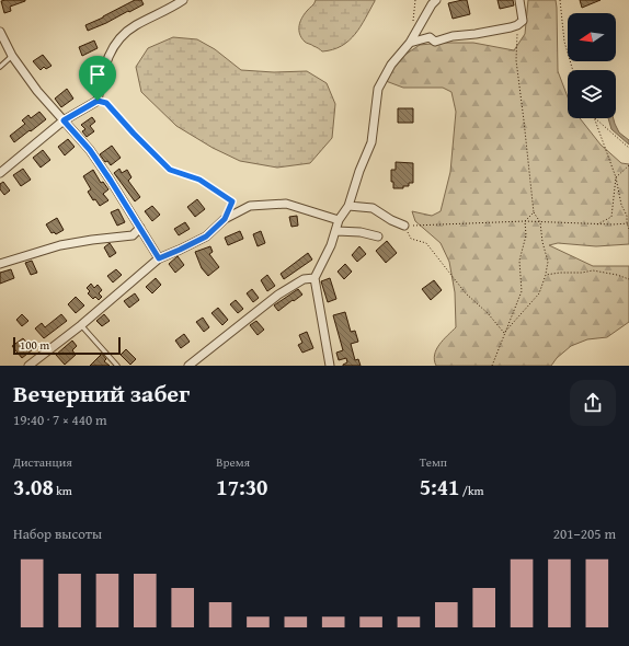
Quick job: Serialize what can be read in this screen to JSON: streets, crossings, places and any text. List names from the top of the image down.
{
  "scale_bar": "100 m",
  "north": "left",
  "page": {
    "scale": "100 m",
    "heading": ["Вечерний забег", "19:40 · 7 × 440 m"],
    "stats": [
      ["Дистанция", "3.08 km"],
      ["Время", "17:30"],
      ["Темп", "5:41 /km"]
    ],
    "chart": ["Набор высоты", "201–205 m"]
  }
}
